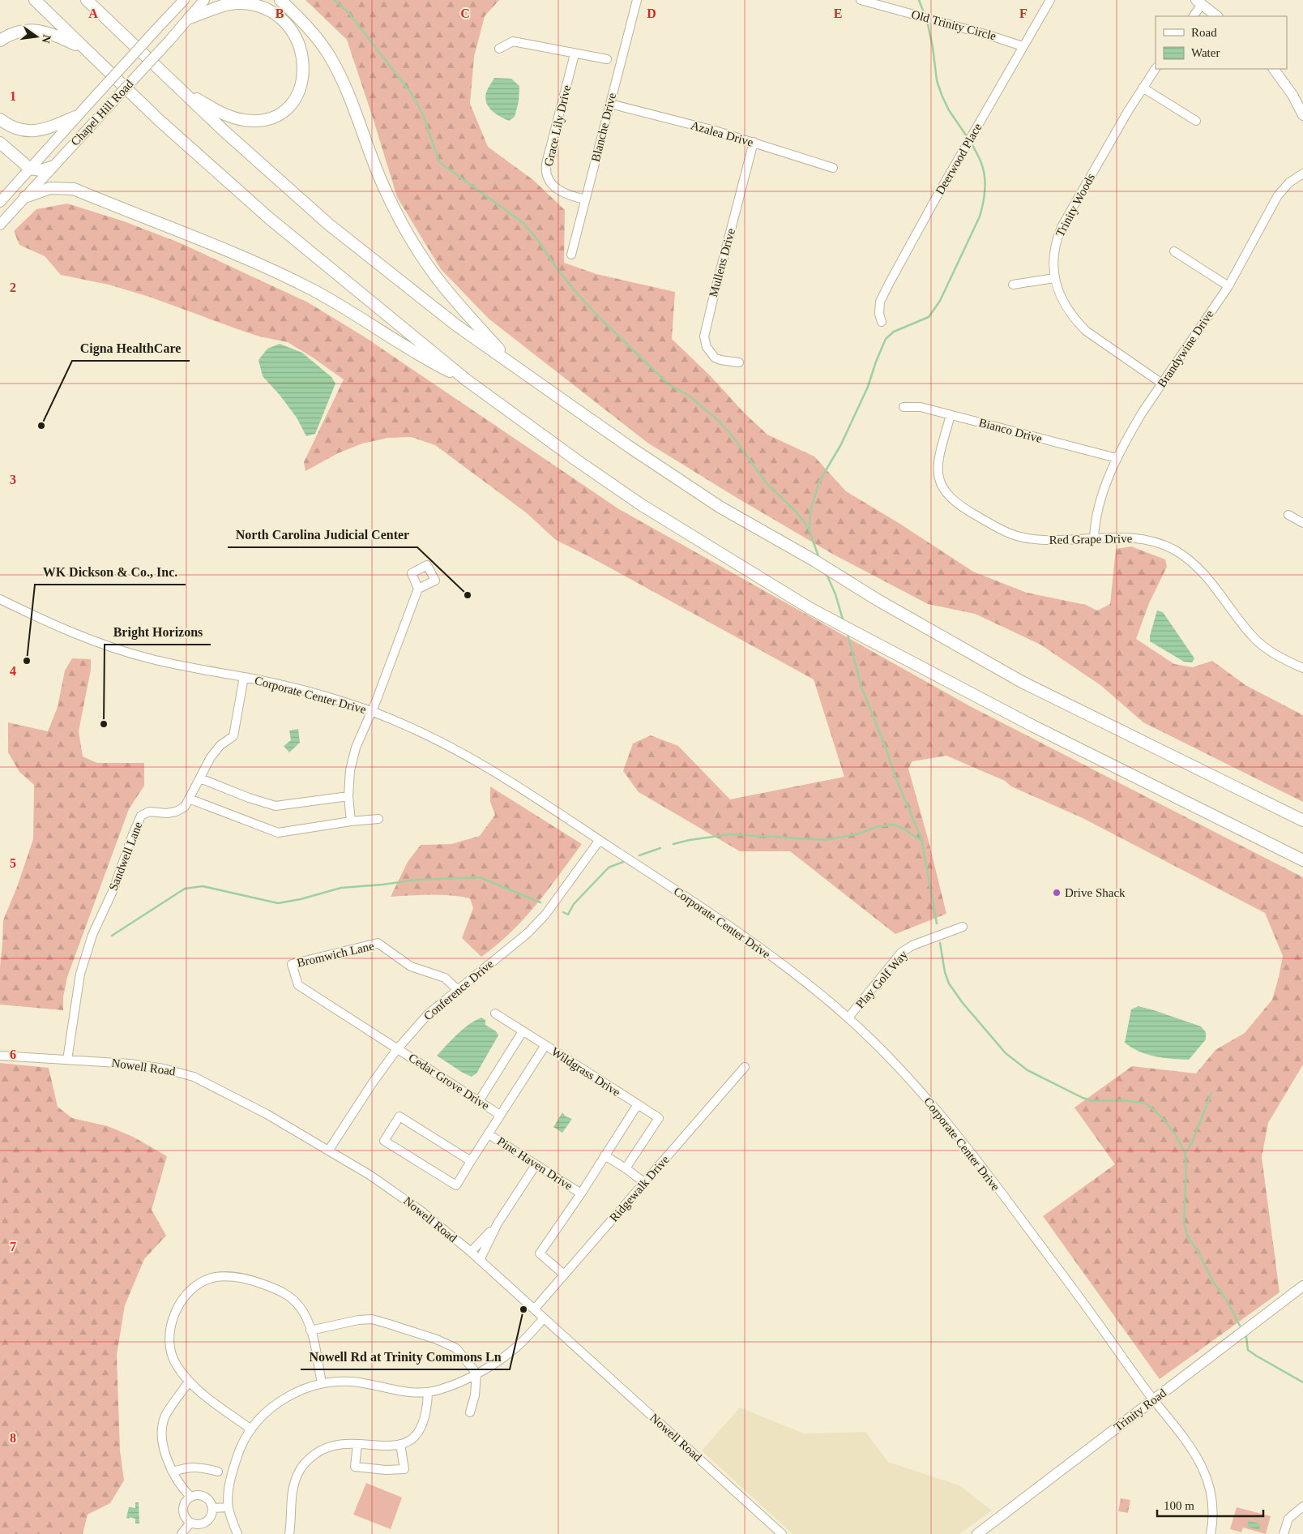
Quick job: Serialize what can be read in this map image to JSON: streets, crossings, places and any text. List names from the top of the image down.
{
  "streets": {
    "main road": ["Chapel Hill Road", "Trinity Road"],
    "street": [
      "Old Trinity Circle",
      "Grace Lily Drive",
      "Blanche Drive",
      "Azalea Drive",
      "Deerwood Place",
      "Trinity Woods",
      "Mullens Drive",
      "Brandywine Drive",
      "Bianco Drive",
      "Red Grape Drive",
      "Corporate Center Drive",
      "Sandwell Lane",
      "Bromwich Lane",
      "Play Golf Way",
      "Conference Drive",
      "Nowell Road",
      "Wildgrass Drive",
      "Cedar Grove Drive",
      "Pine Haven Drive",
      "Ridgewalk Drive"
    ]
  },
  "crossings": [
    ["Old Trinity Circle", "Deerwood Place"],
    ["Grace Lily Drive", "Blanche Drive"],
    ["Blanche Drive", "Azalea Drive"],
    ["Azalea Drive", "Mullens Drive"],
    ["Trinity Woods", "Brandywine Drive"],
    ["Brandywine Drive", "Bianco Drive"],
    ["Brandywine Drive", "Red Grape Drive"],
    ["Bianco Drive", "Red Grape Drive"],
    ["Corporate Center Drive", "Sandwell Lane"],
    ["Corporate Center Drive", "Play Golf Way"],
    ["Corporate Center Drive", "Conference Drive"],
    ["Corporate Center Drive", "Trinity Road"],
    ["Sandwell Lane", "Nowell Road"],
    ["Bromwich Lane", "Conference Drive"],
    ["Bromwich Lane", "Cedar Grove Drive"],
    ["Conference Drive", "Nowell Road"],
    ["Conference Drive", "Cedar Grove Drive"],
    ["Nowell Road", "Ridgewalk Drive"],
    ["Wildgrass Drive", "Cedar Grove Drive"],
    ["Wildgrass Drive", "Pine Haven Drive"]
  ],
  "places": [
    "Cigna HealthCare",
    "North Carolina Judicial Center",
    "WK Dickson & Co., Inc.",
    "Bright Horizons",
    "Drive Shack",
    "Nowell Rd at Trinity Commons Ln"
  ],
  "legend": ["Road", "Water"],
  "scale_bar": "100 m",
  "north": "right",
  "grid": {
    "columns": [
      "A",
      "B",
      "C",
      "D",
      "E",
      "F"
    ],
    "rows": [
      "1",
      "2",
      "3",
      "4",
      "5",
      "6",
      "7",
      "8"
    ]
  }
}
